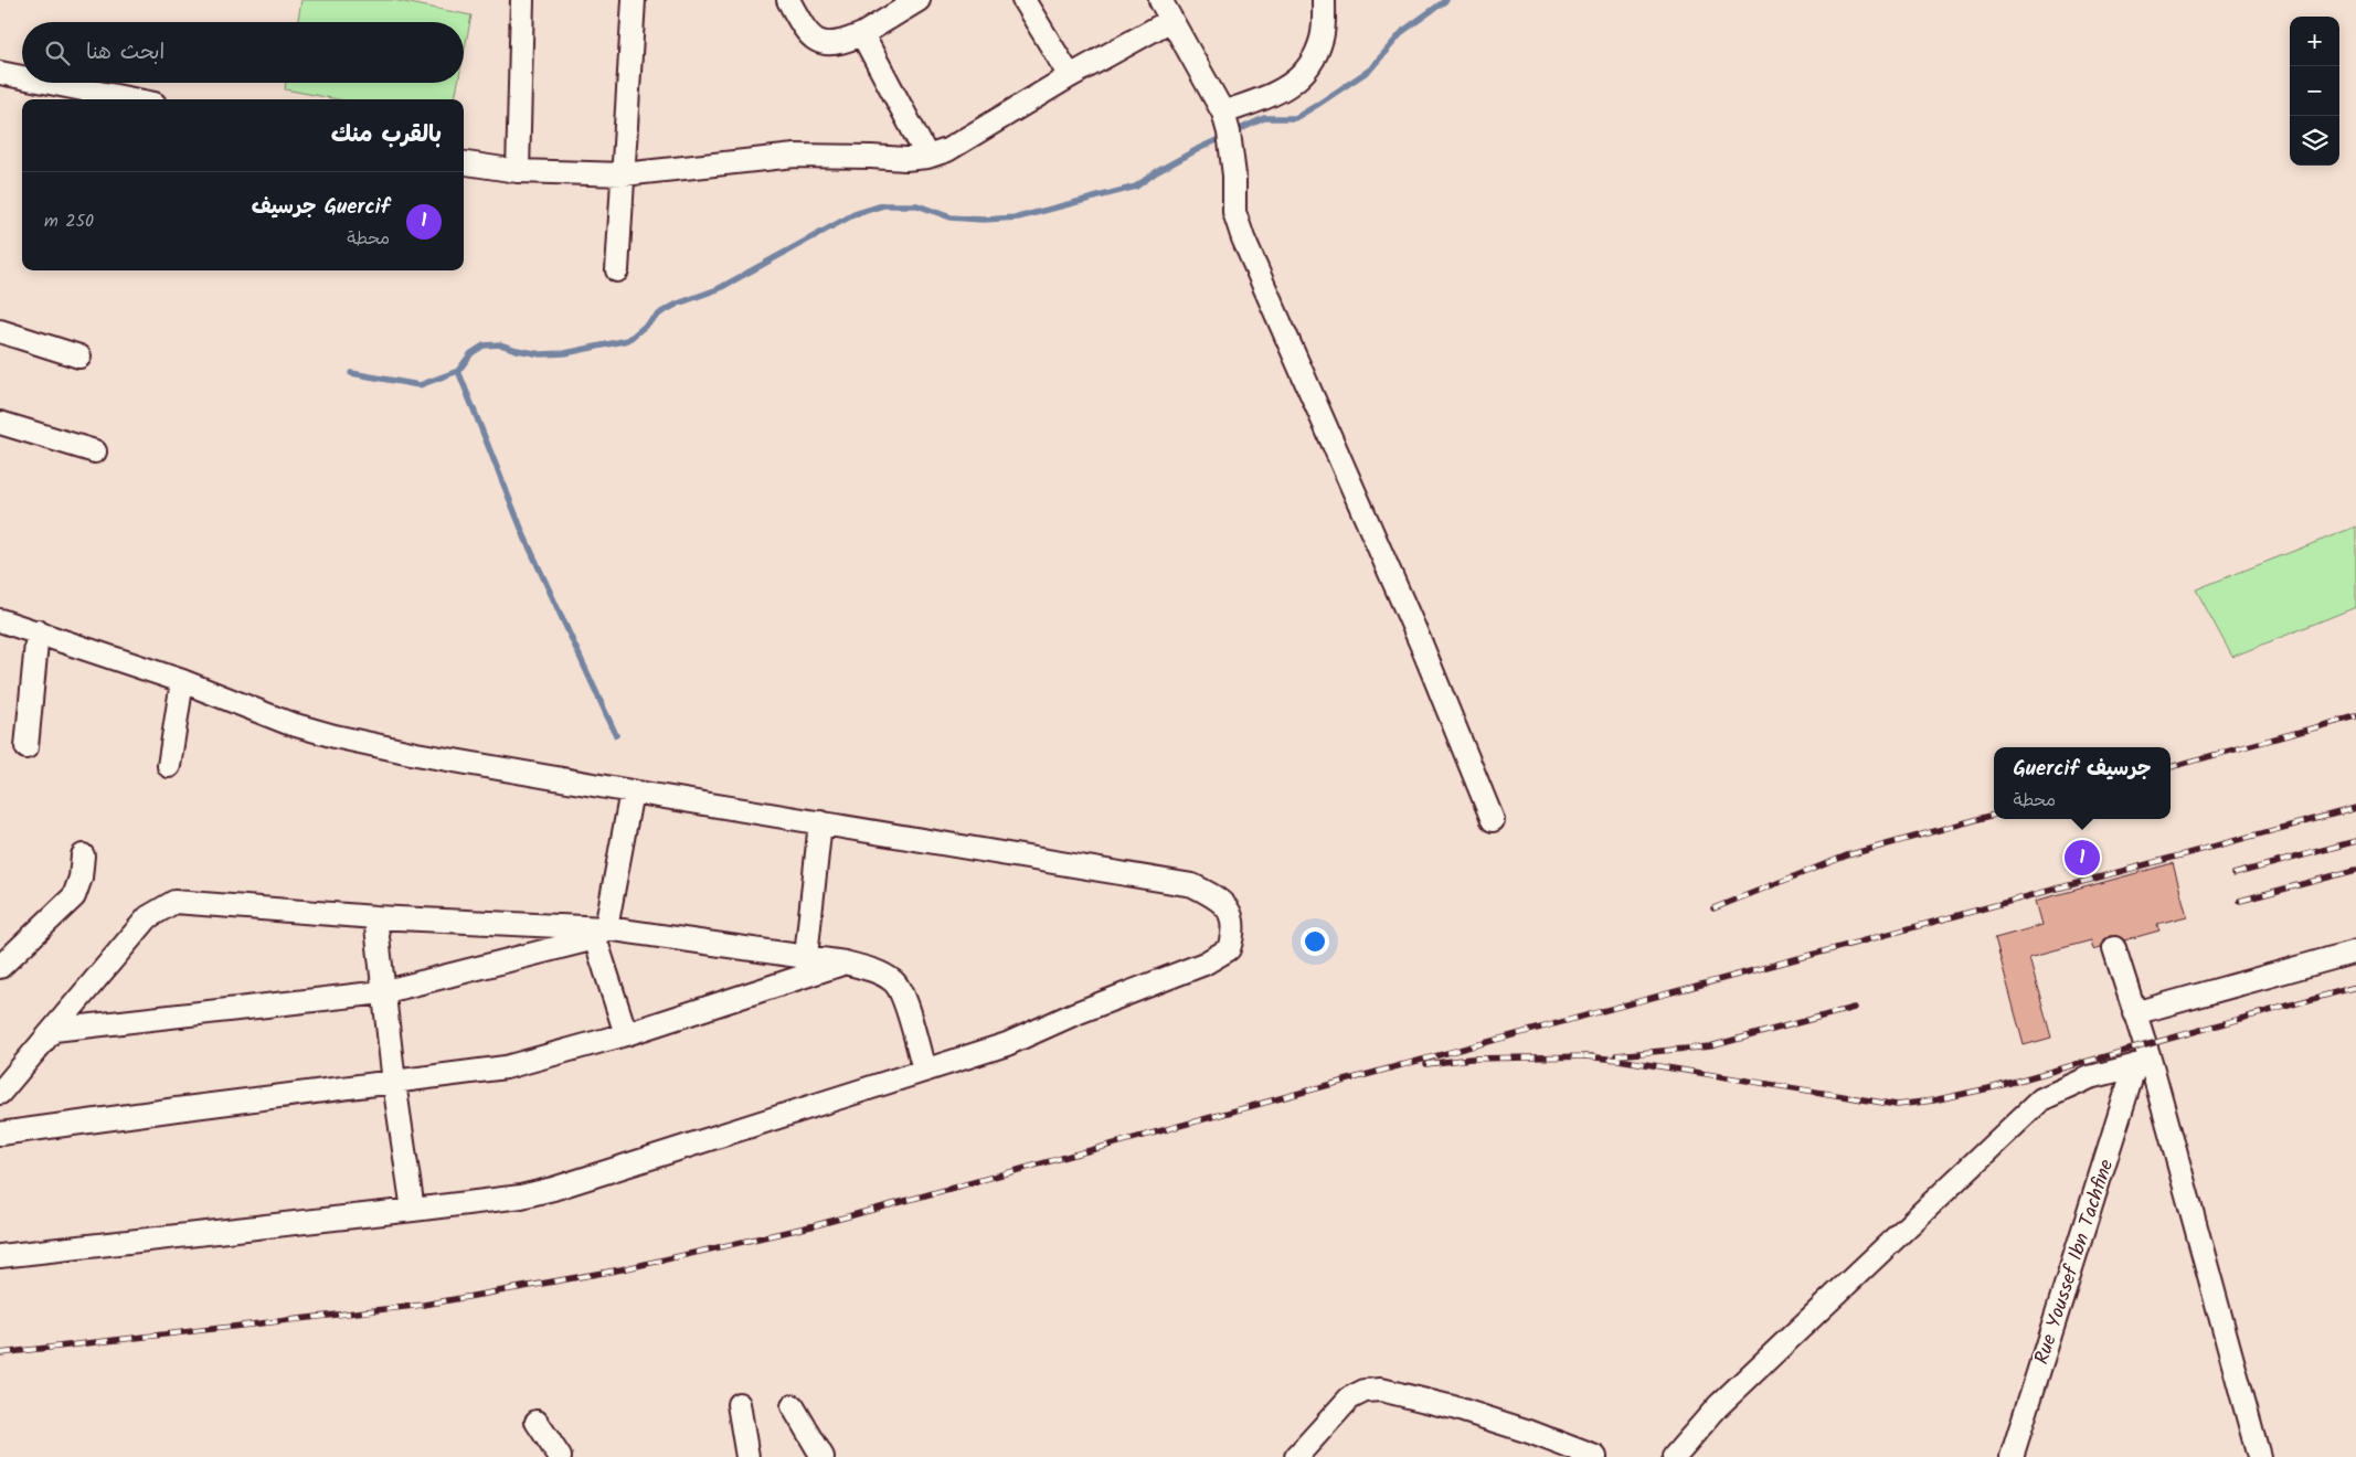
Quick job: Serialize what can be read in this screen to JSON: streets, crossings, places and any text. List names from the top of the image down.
{
  "streets": {
    "street": ["Rue Youssef Ibn Tachfine"]
  },
  "page": {
    "map_buttons": ["+", "−"],
    "search": "ابحث هنا",
    "heading": "بالقرب منك",
    "list": [
      {
        "mark": "1",
        "name": "Guercif جرسيف",
        "note": "محطة",
        "value": "250 m"
      }
    ],
    "popup": ["Guercif جرسيف", "محطة"],
    "pins": "1"
  }
}
